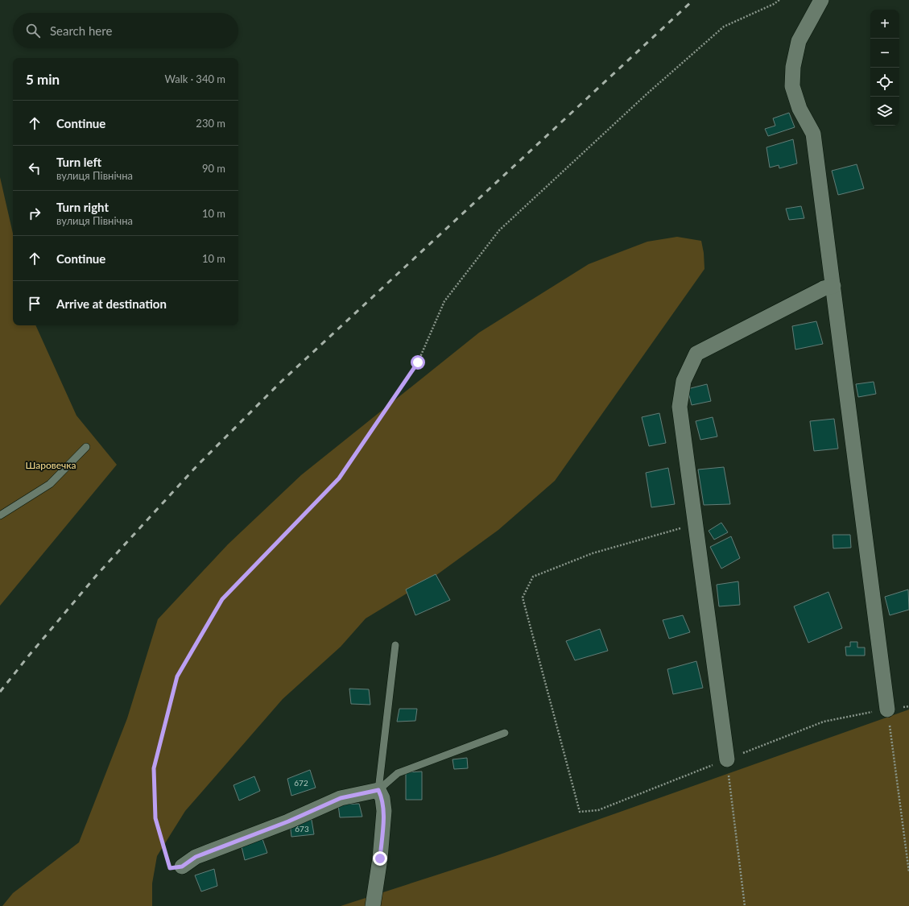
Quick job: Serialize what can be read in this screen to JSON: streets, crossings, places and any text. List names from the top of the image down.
{
  "parks": ["Шаровечка"],
  "house_numbers": ["672", "673"],
  "page": {
    "map_buttons": ["+", "−"],
    "search": "Search here",
    "heading": ["5 min", "Walk · 340 m"],
    "list": [
      ["Continue", "230 m"],
      ["Turn left", "вулиця Північна", "90 m"],
      ["Turn right", "вулиця Північна", "10 m"],
      ["Continue", "10 m"],
      "Arrive at destination"
    ]
  }
}
